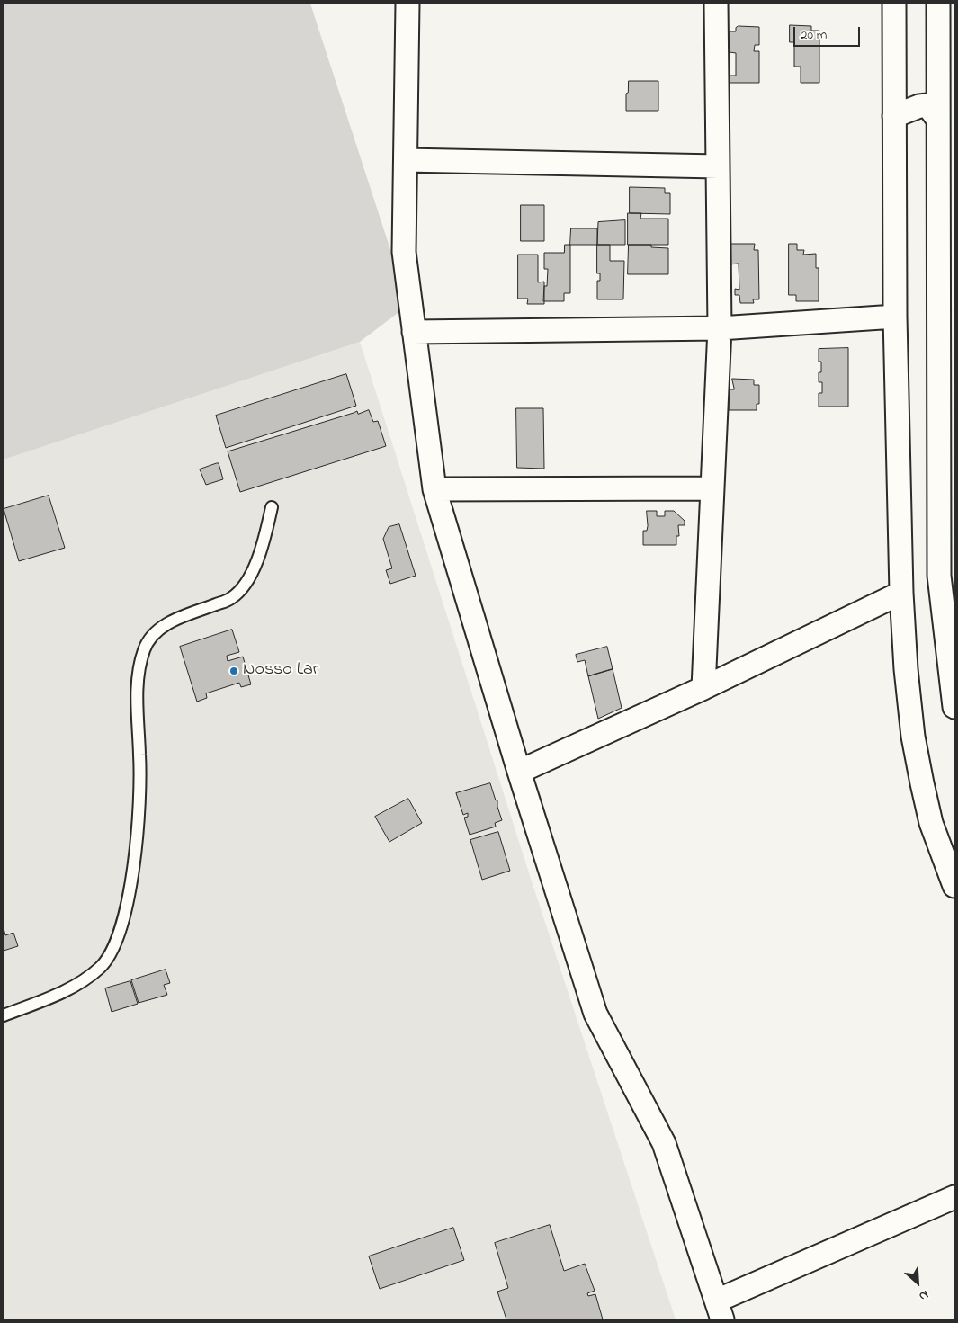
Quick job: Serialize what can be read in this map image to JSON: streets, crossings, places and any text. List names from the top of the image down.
{
  "places": ["Nosso Lar"],
  "scale_bar": "20 m",
  "north": "bottom right"
}
